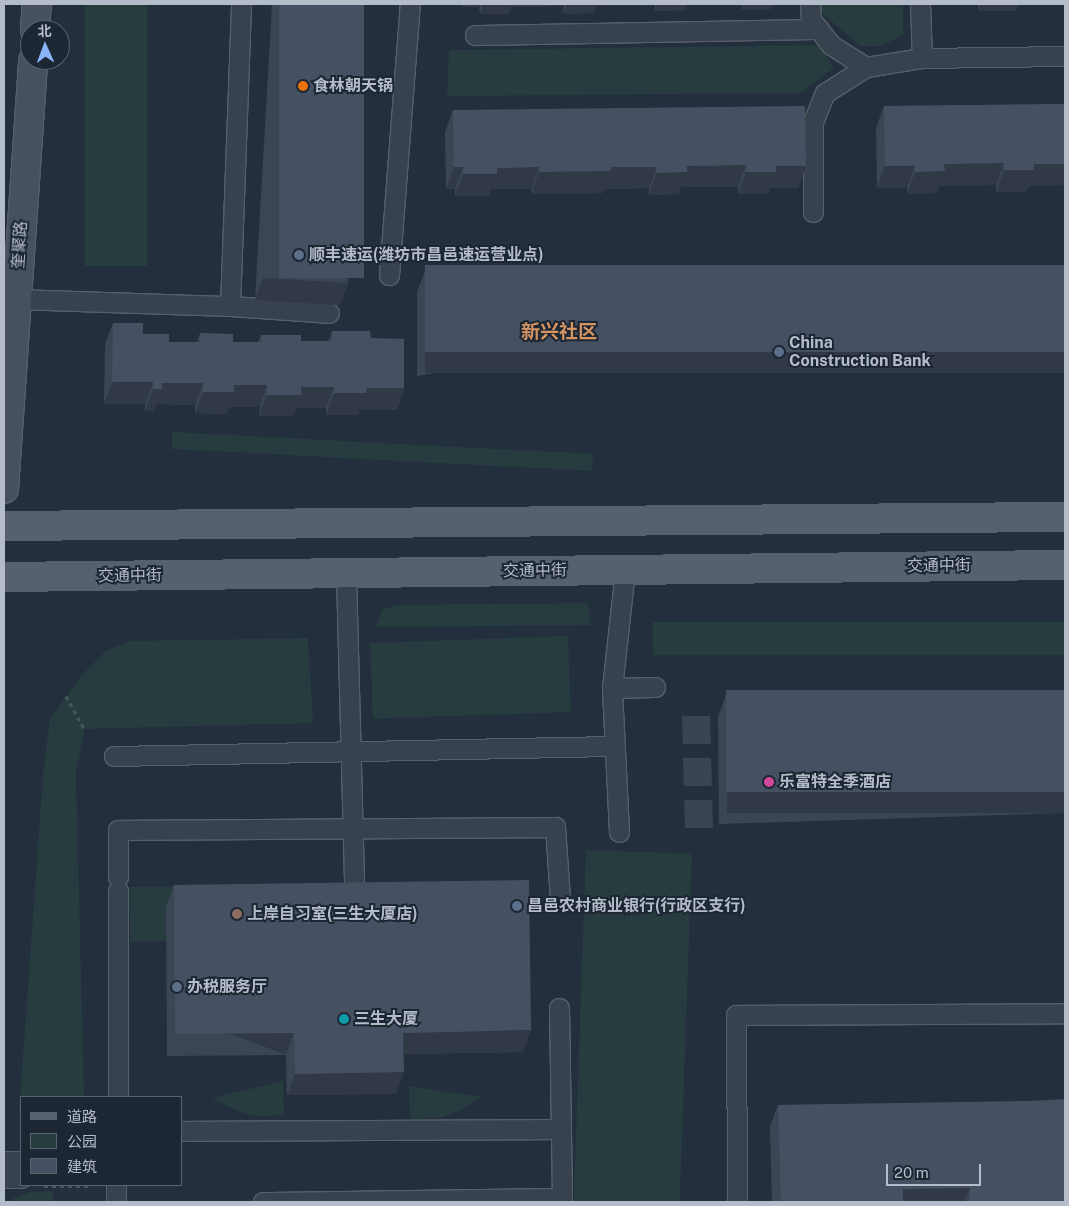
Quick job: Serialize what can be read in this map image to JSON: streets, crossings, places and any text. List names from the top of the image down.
{
  "streets": {
    "main road": ["奎聚路", "交通中街"]
  },
  "districts": ["新兴社区"],
  "places": [
    "食林朝天锅",
    "顺丰速运(潍坊市昌邑速运营业点)",
    "China Construction Bank",
    "乐富特全季酒店",
    "昌邑农村商业银行(行政区支行)",
    "上岸自习室(三生大厦店)",
    "办税服务厅",
    "三生大厦"
  ],
  "legend": ["道路", "公园", "建筑"],
  "scale_bar": "20 m",
  "north": "top"
}
